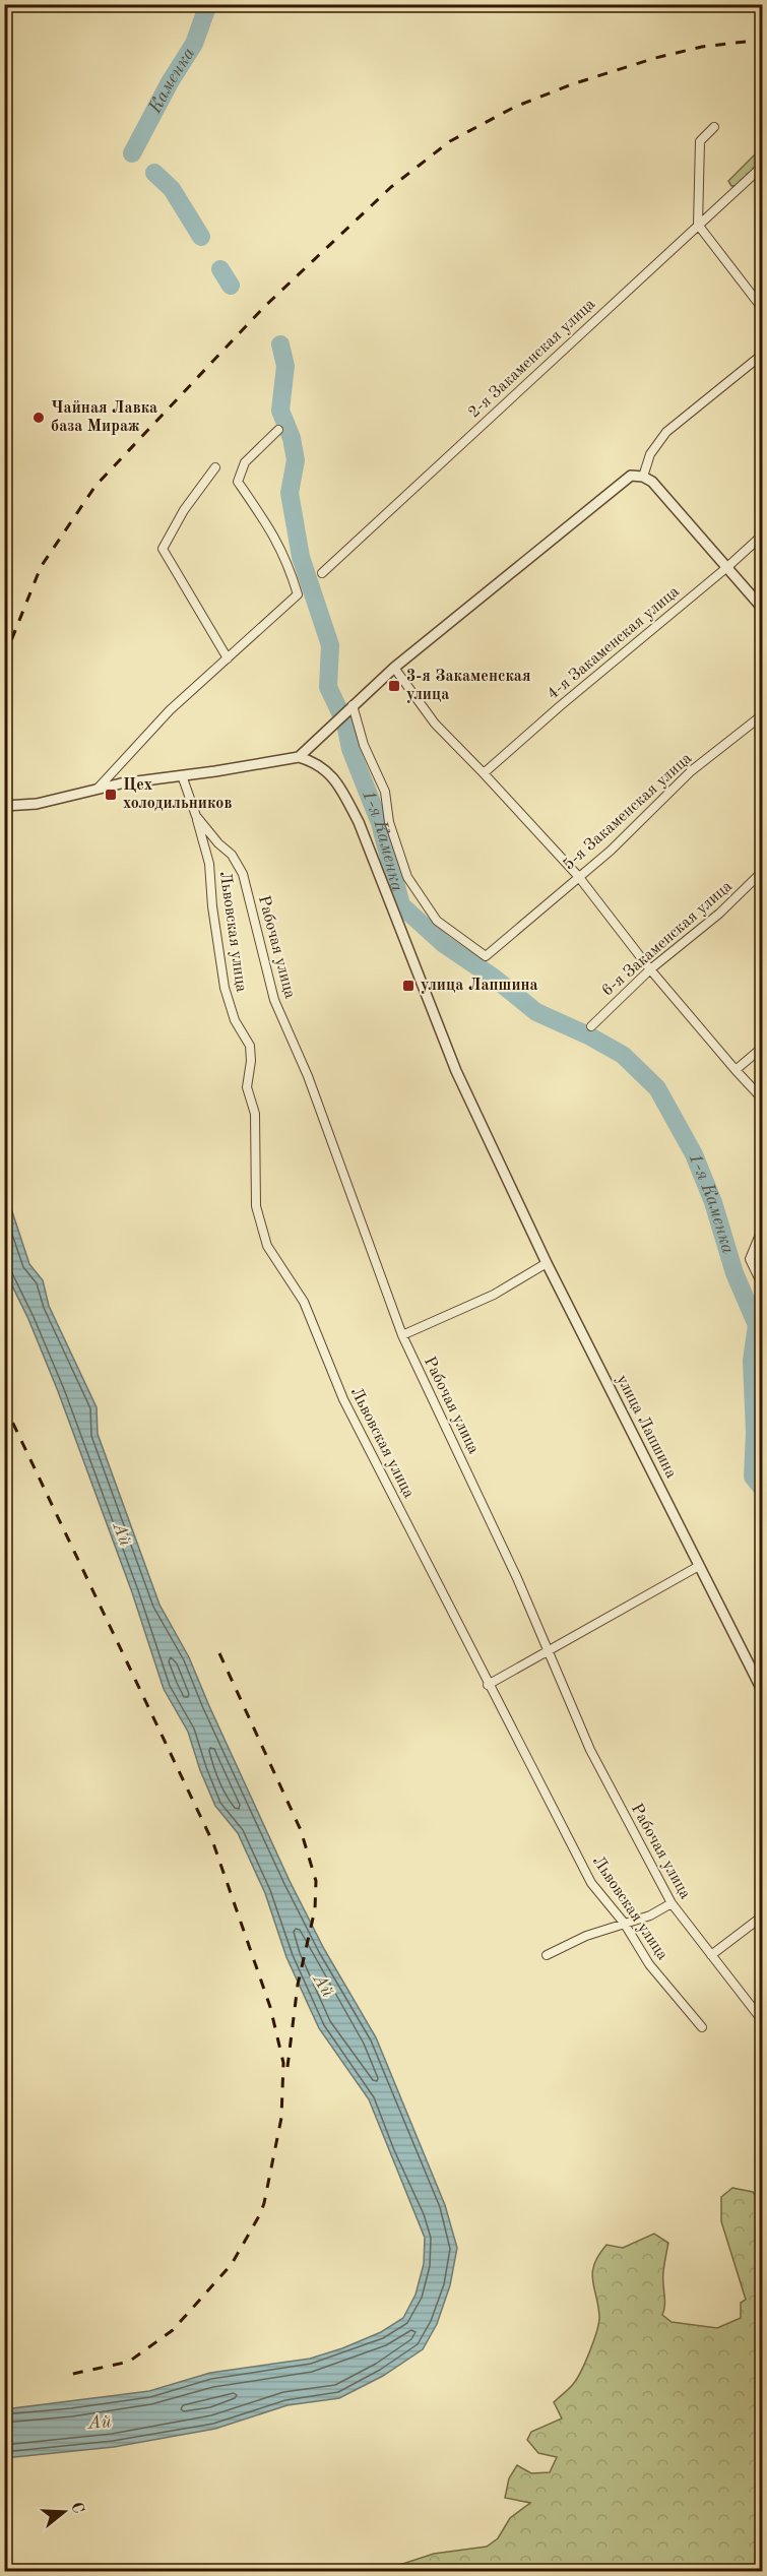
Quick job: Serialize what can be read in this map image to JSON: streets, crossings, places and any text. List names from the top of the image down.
{
  "streets": {
    "street": [
      "2-я Закаменская улица",
      "4-я Закаменская улица",
      "5-я Закаменская улица",
      "Львовская улица",
      "6-я Закаменская улица",
      "Рабочая улица",
      "улица Лапшина"
    ]
  },
  "crossings": [
    ["Львовская улица", "Рабочая улица"]
  ],
  "water": ["Каменка", "1-я Каменка", "Ай"],
  "places": {
    "other": ["Чайная Лавка база Мираж"],
    "transit": ["3-я Закаменская улица", "Цех холодильников", "улица Лапшина"]
  },
  "north": "right"
}
